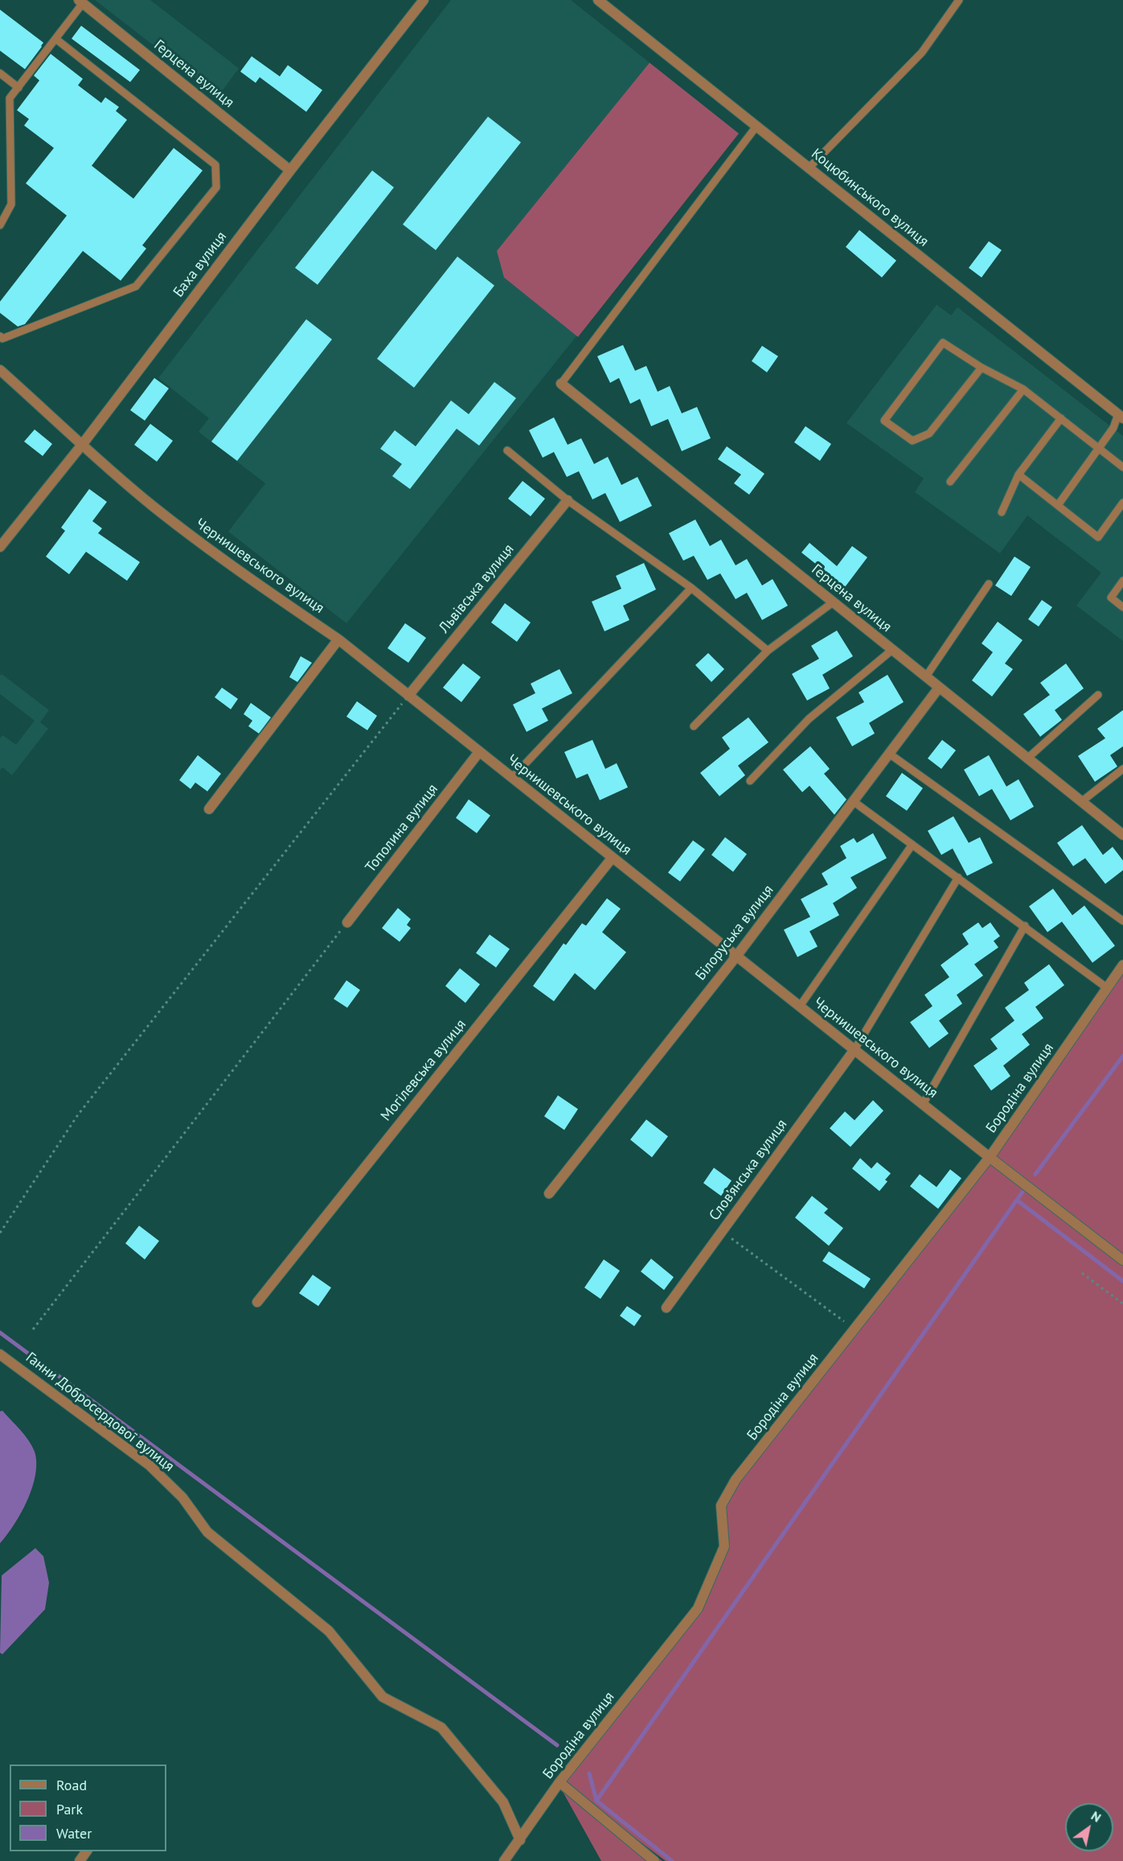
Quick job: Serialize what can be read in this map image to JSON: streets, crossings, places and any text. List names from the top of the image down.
{
  "streets": {
    "street": [
      "Герцена вулиця",
      "Коцюбинського вулиця",
      "Баха вулиця",
      "Чернишевського вулиця",
      "Львівська вулиця",
      "Тополина вулиця",
      "Білоруська вулиця",
      "Могілевська вулиця",
      "Бородіна вулиця",
      "Слов’янська вулиця",
      "Ганни Добросердової вулиця"
    ]
  },
  "crossings": [
    ["Герцена вулиця", "Баха вулиця"],
    ["Герцена вулиця", "Білоруська вулиця"],
    ["Баха вулиця", "Чернишевського вулиця"],
    ["Чернишевського вулиця", "Львівська вулиця"],
    ["Чернишевського вулиця", "Тополина вулиця"],
    ["Чернишевського вулиця", "Білоруська вулиця"],
    ["Чернишевського вулиця", "Могілевська вулиця"],
    ["Чернишевського вулиця", "Бородіна вулиця"],
    ["Чернишевського вулиця", "Слов’янська вулиця"],
    ["Бородіна вулиця", "Ганни Добросердової вулиця"]
  ],
  "legend": ["Road", "Park", "Water"],
  "north": "top right"
}
